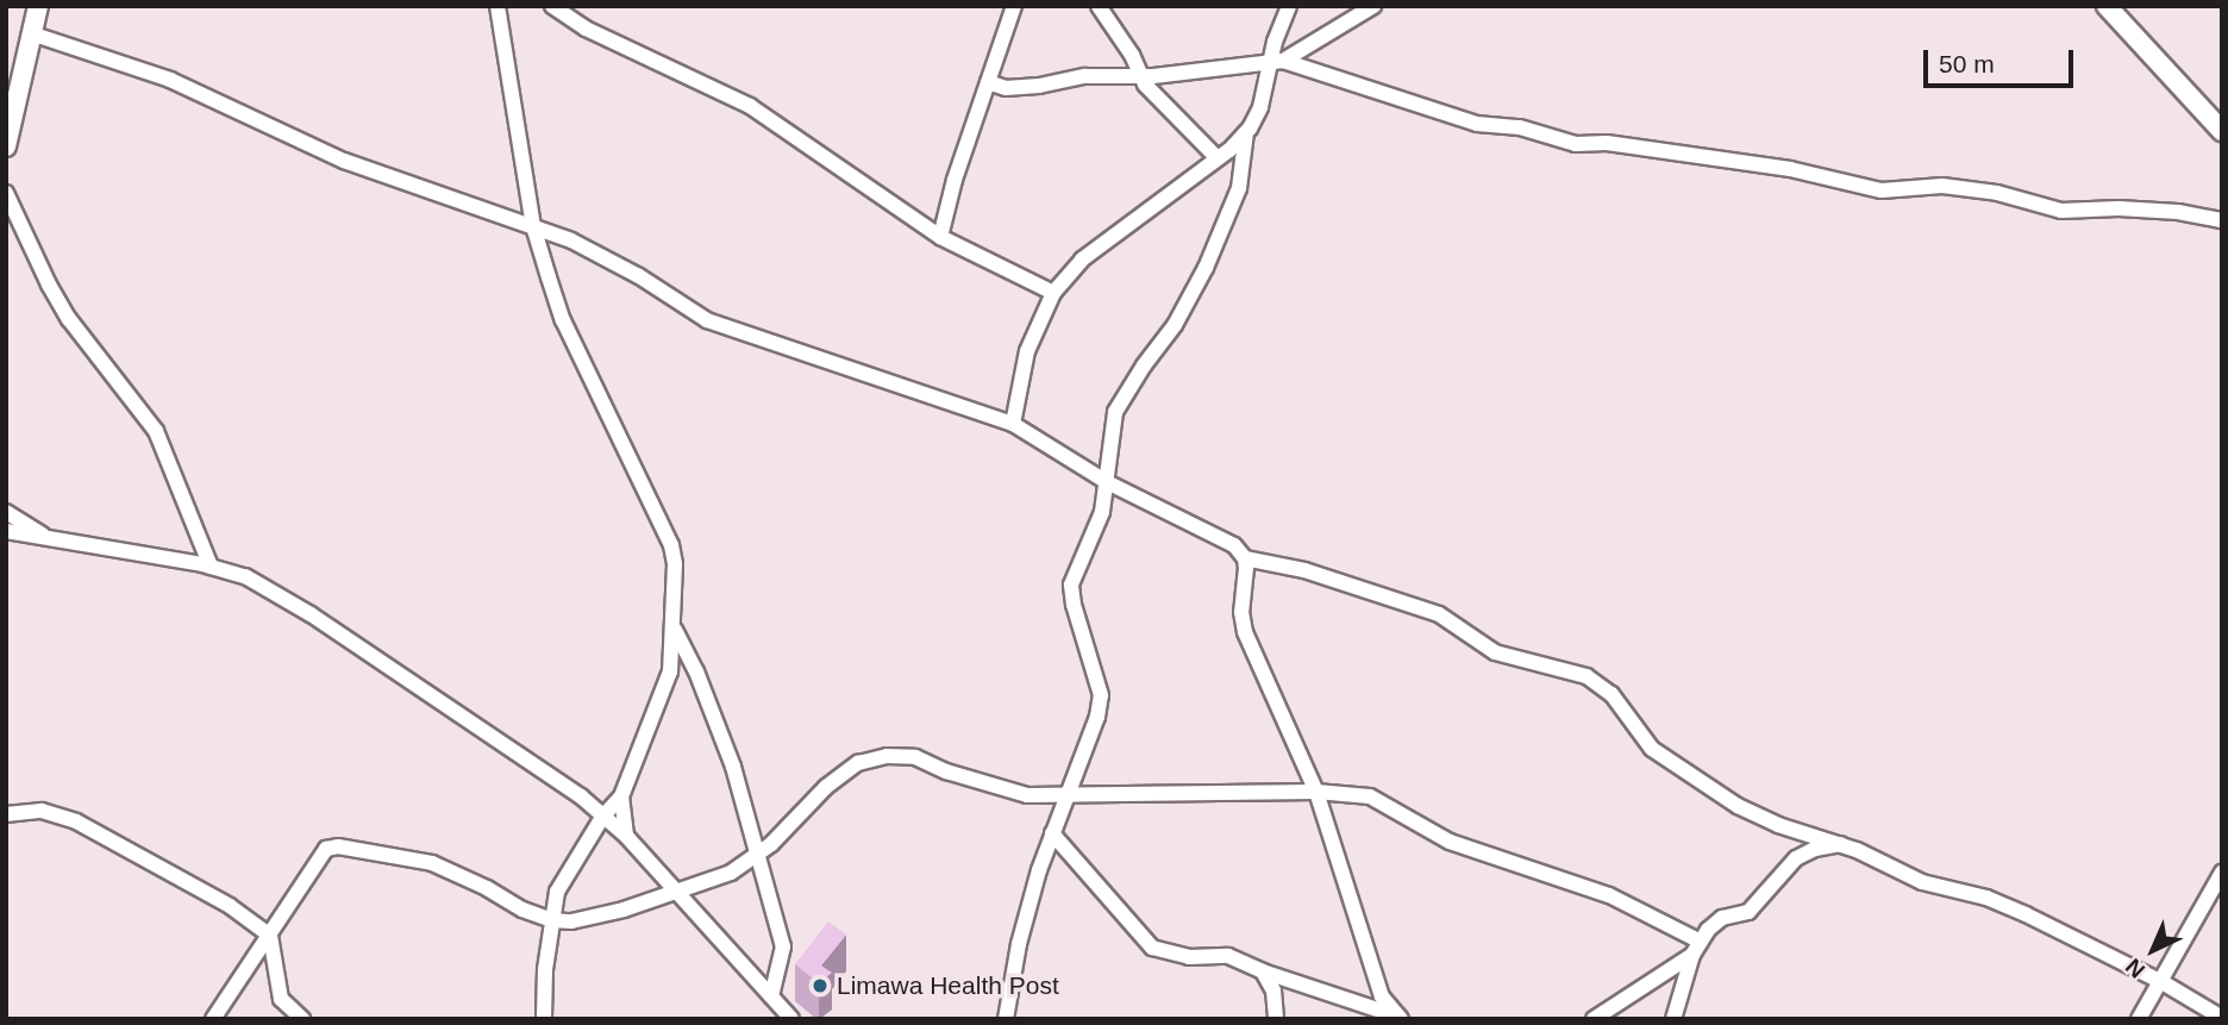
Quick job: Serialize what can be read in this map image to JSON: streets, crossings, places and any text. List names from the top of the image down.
{
  "places": ["Limawa Health Post"],
  "scale_bar": "50 m",
  "north": "bottom left"
}
